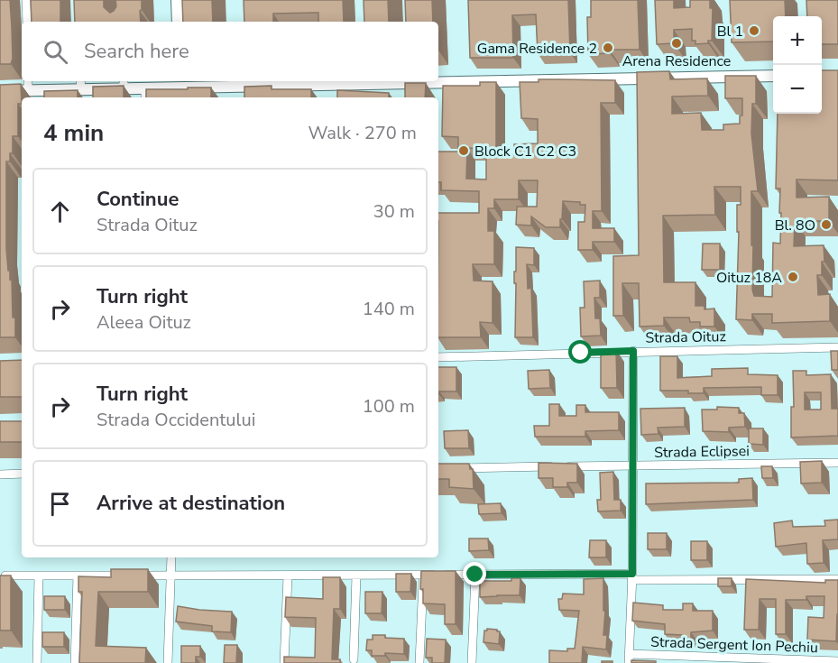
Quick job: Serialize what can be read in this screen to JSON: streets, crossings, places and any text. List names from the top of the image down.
{
  "streets": {
    "street": ["Strada Oituz", "Strada Eclipsei", "Strada Sergent Ion Pechiu"]
  },
  "places": [
    "Bl 1",
    "Arena Residence",
    "Gama Residence 2",
    "Block C1 C2 C3",
    "Bl. 8O",
    "Oituz 18A"
  ],
  "page": {
    "map_buttons": ["+", "−"],
    "search": "Search here",
    "heading": ["4 min", "Walk · 270 m"],
    "list": [
      ["Continue", "Strada Oituz", "30 m"],
      ["Turn right", "Aleea Oituz", "140 m"],
      ["Turn right", "Strada Occidentului", "100 m"],
      "Arrive at destination"
    ]
  }
}
